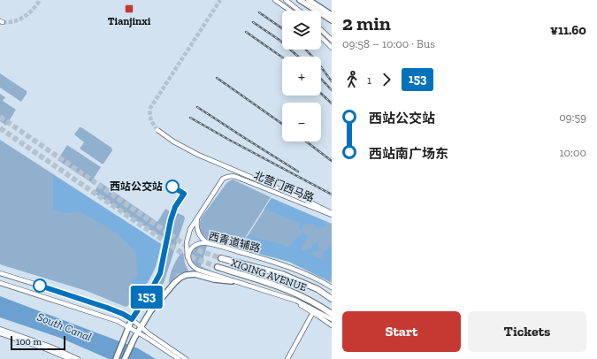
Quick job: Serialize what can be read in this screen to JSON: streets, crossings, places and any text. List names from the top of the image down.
{
  "streets": {
    "highway": ["XIQING AVENUE"],
    "street": ["北营门西马路", "西青道辅路"]
  },
  "water": ["South Canal"],
  "places": {
    "transit": ["Tianjinxi"],
    "other": ["西站公交站"]
  },
  "lines": ["bus line 153"],
  "scale_bar": "100 m",
  "page": {
    "on_map": "153",
    "heading": ["2 min", "09:58 – 10:00 · Bus", "¥11.60"],
    "map_buttons": ["+", "−"],
    "legs": ["1", "153"],
    "list": [
      {
        "name": "西站公交站",
        "value": "09:59"
      },
      {
        "name": "西站南广场东",
        "value": "10:00"
      }
    ],
    "buttons": ["Start", "Tickets"],
    "scale": "100 m"
  }
}
